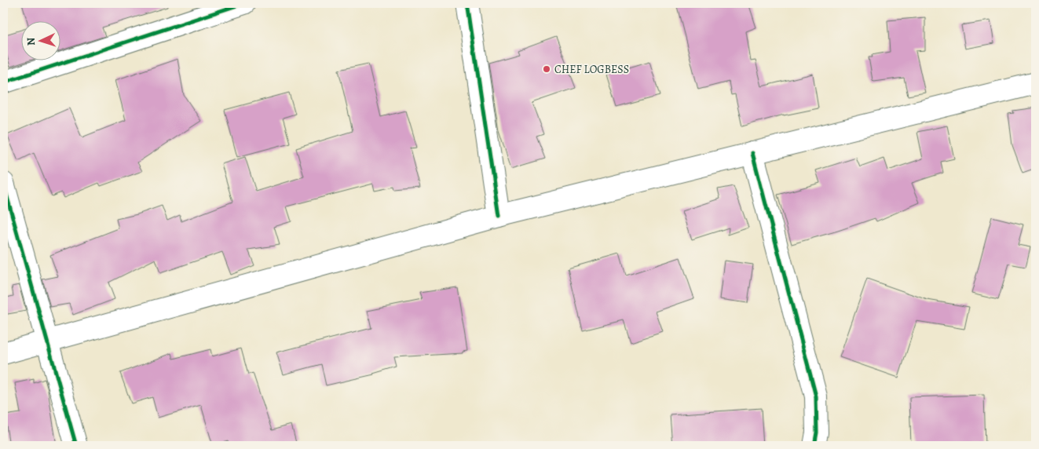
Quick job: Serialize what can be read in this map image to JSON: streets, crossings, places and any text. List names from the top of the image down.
{
  "places": ["CHEF LOGBESS"],
  "north": "left"
}
